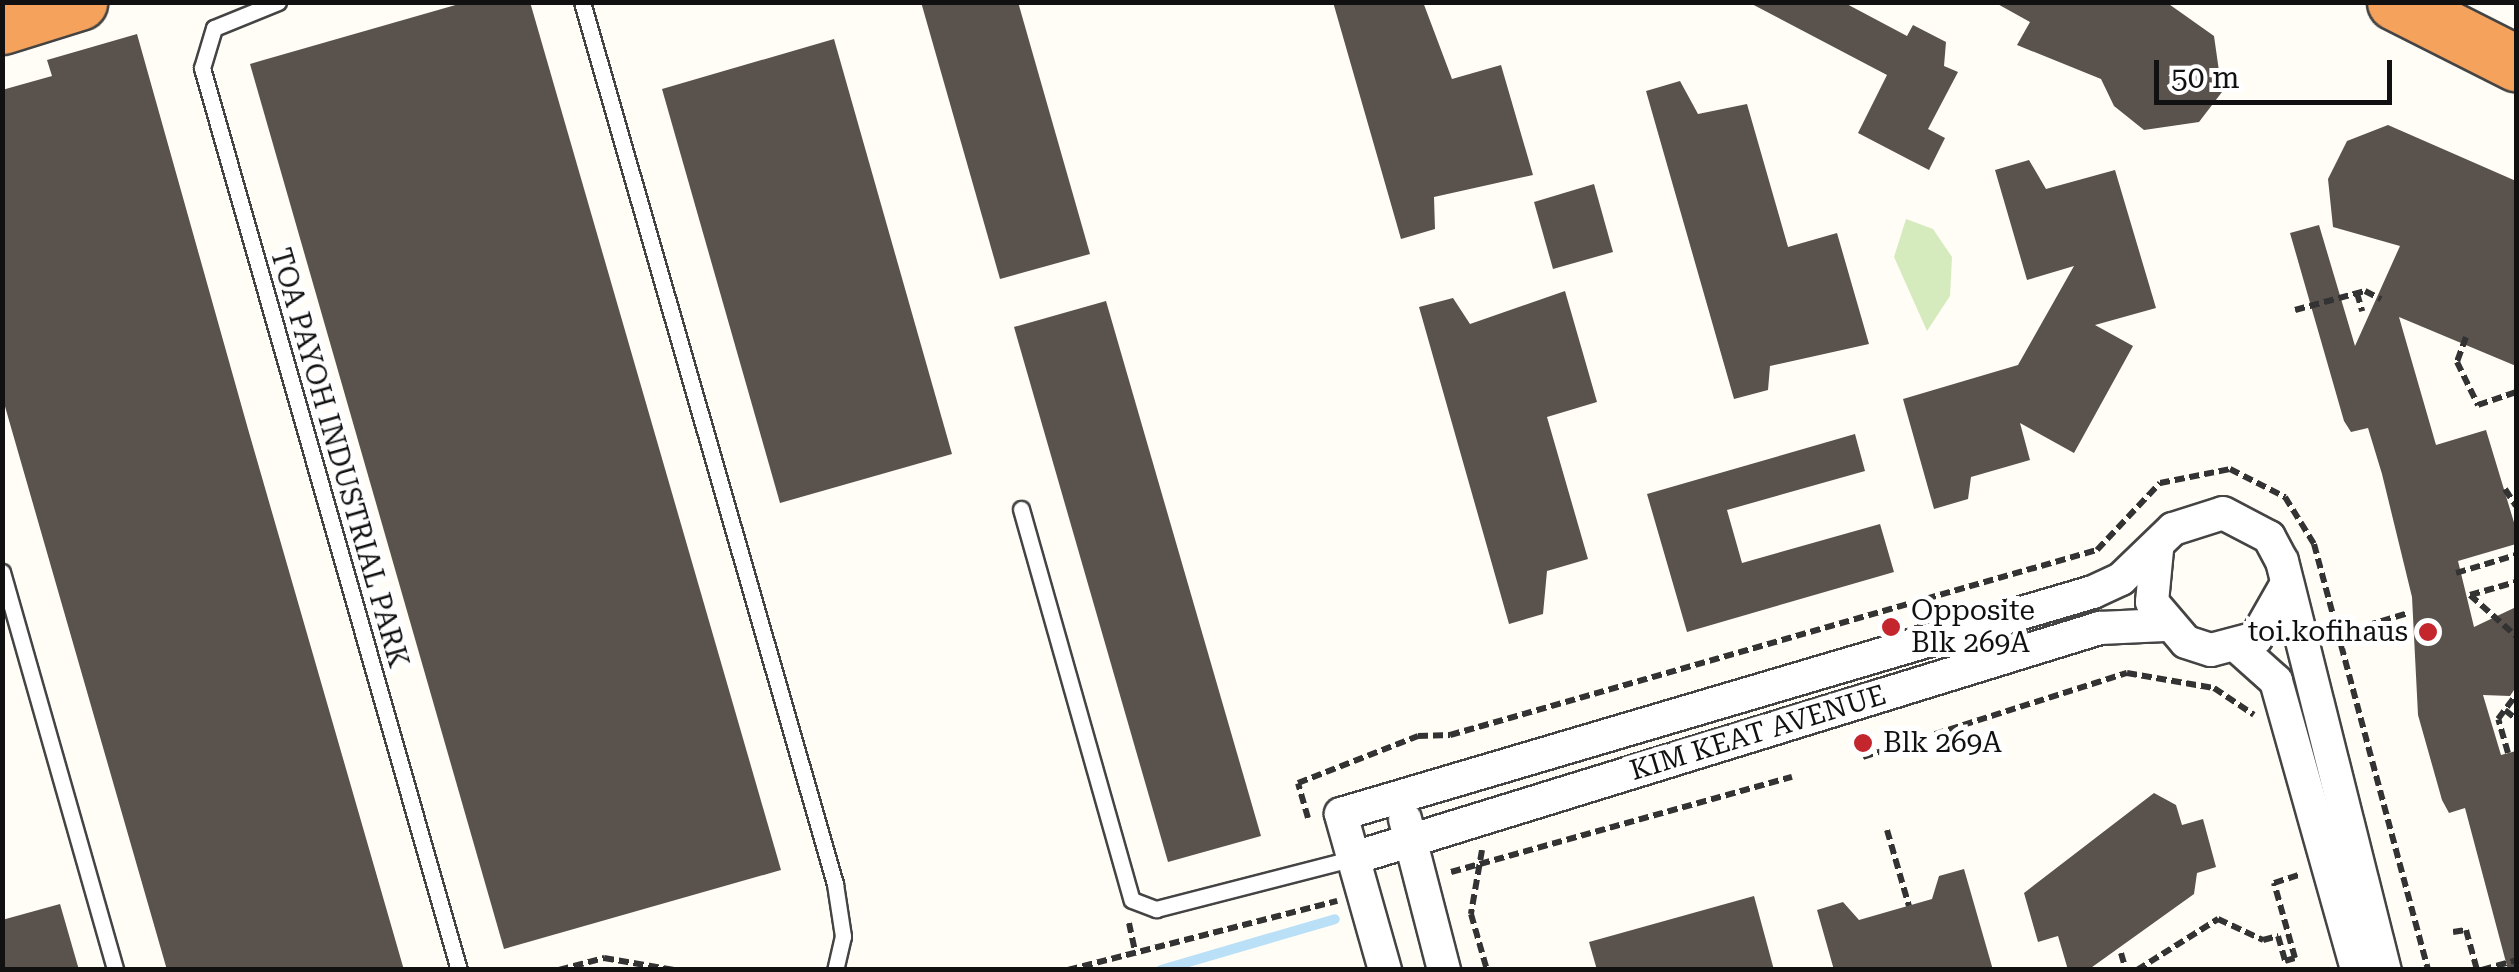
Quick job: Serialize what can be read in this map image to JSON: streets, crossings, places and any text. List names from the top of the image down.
{
  "streets": {
    "street": ["KIM KEAT AVENUE"],
    "lane": ["TOA PAYOH INDUSTRIAL PARK"]
  },
  "places": ["Opposite Blk 269A", "toi.kofihaus", "Blk 269A"],
  "scale_bar": "50 m"
}
